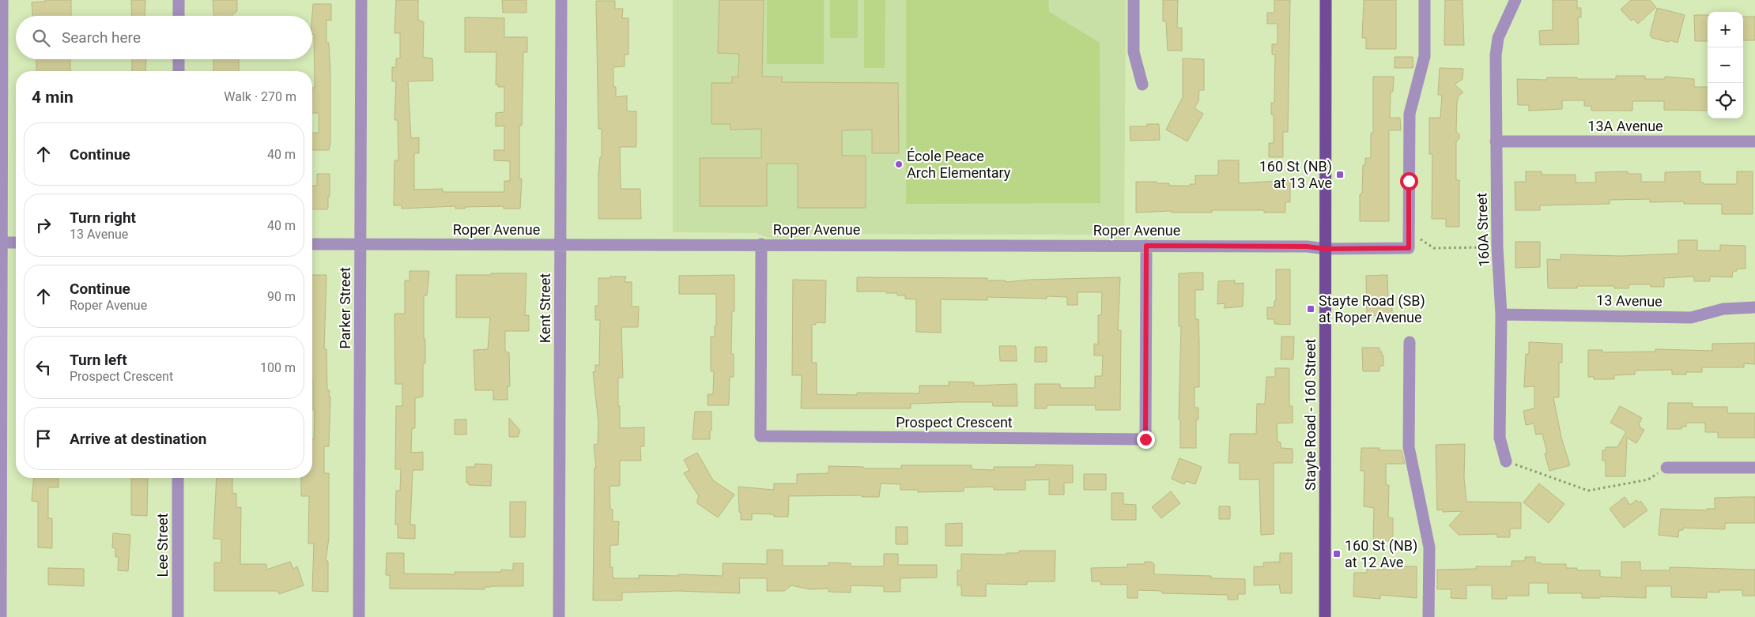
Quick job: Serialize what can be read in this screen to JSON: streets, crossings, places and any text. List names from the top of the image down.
{
  "streets": {
    "main road": ["Stayte Road - 160 Street"],
    "street": [
      "13A Avenue",
      "Roper Avenue",
      "160A Street",
      "13 Avenue",
      "Parker Street",
      "Kent Street",
      "Prospect Crescent",
      "Lee Street"
    ]
  },
  "crossings": [
    ["13A Avenue", "160A Street"],
    ["Roper Avenue", "Parker Street"],
    ["Roper Avenue", "Kent Street"],
    ["Roper Avenue", "Stayte Road - 160 Street"],
    ["Roper Avenue", "Prospect Crescent"],
    ["160A Street", "13 Avenue"]
  ],
  "places": {
    "other": ["École Peace Arch Elementary"],
    "transit": ["160 St (NB) at 13 Ave", "Stayte Road (SB) at Roper Avenue", "160 St (NB) at 12 Ave"]
  },
  "page": {
    "map_buttons": ["+", "−"],
    "search": "Search here",
    "heading": ["4 min", "Walk · 270 m"],
    "list": [
      ["Continue", "40 m"],
      ["Turn right", "13 Avenue", "40 m"],
      ["Continue", "Roper Avenue", "90 m"],
      ["Turn left", "Prospect Crescent", "100 m"],
      "Arrive at destination"
    ]
  }
}
